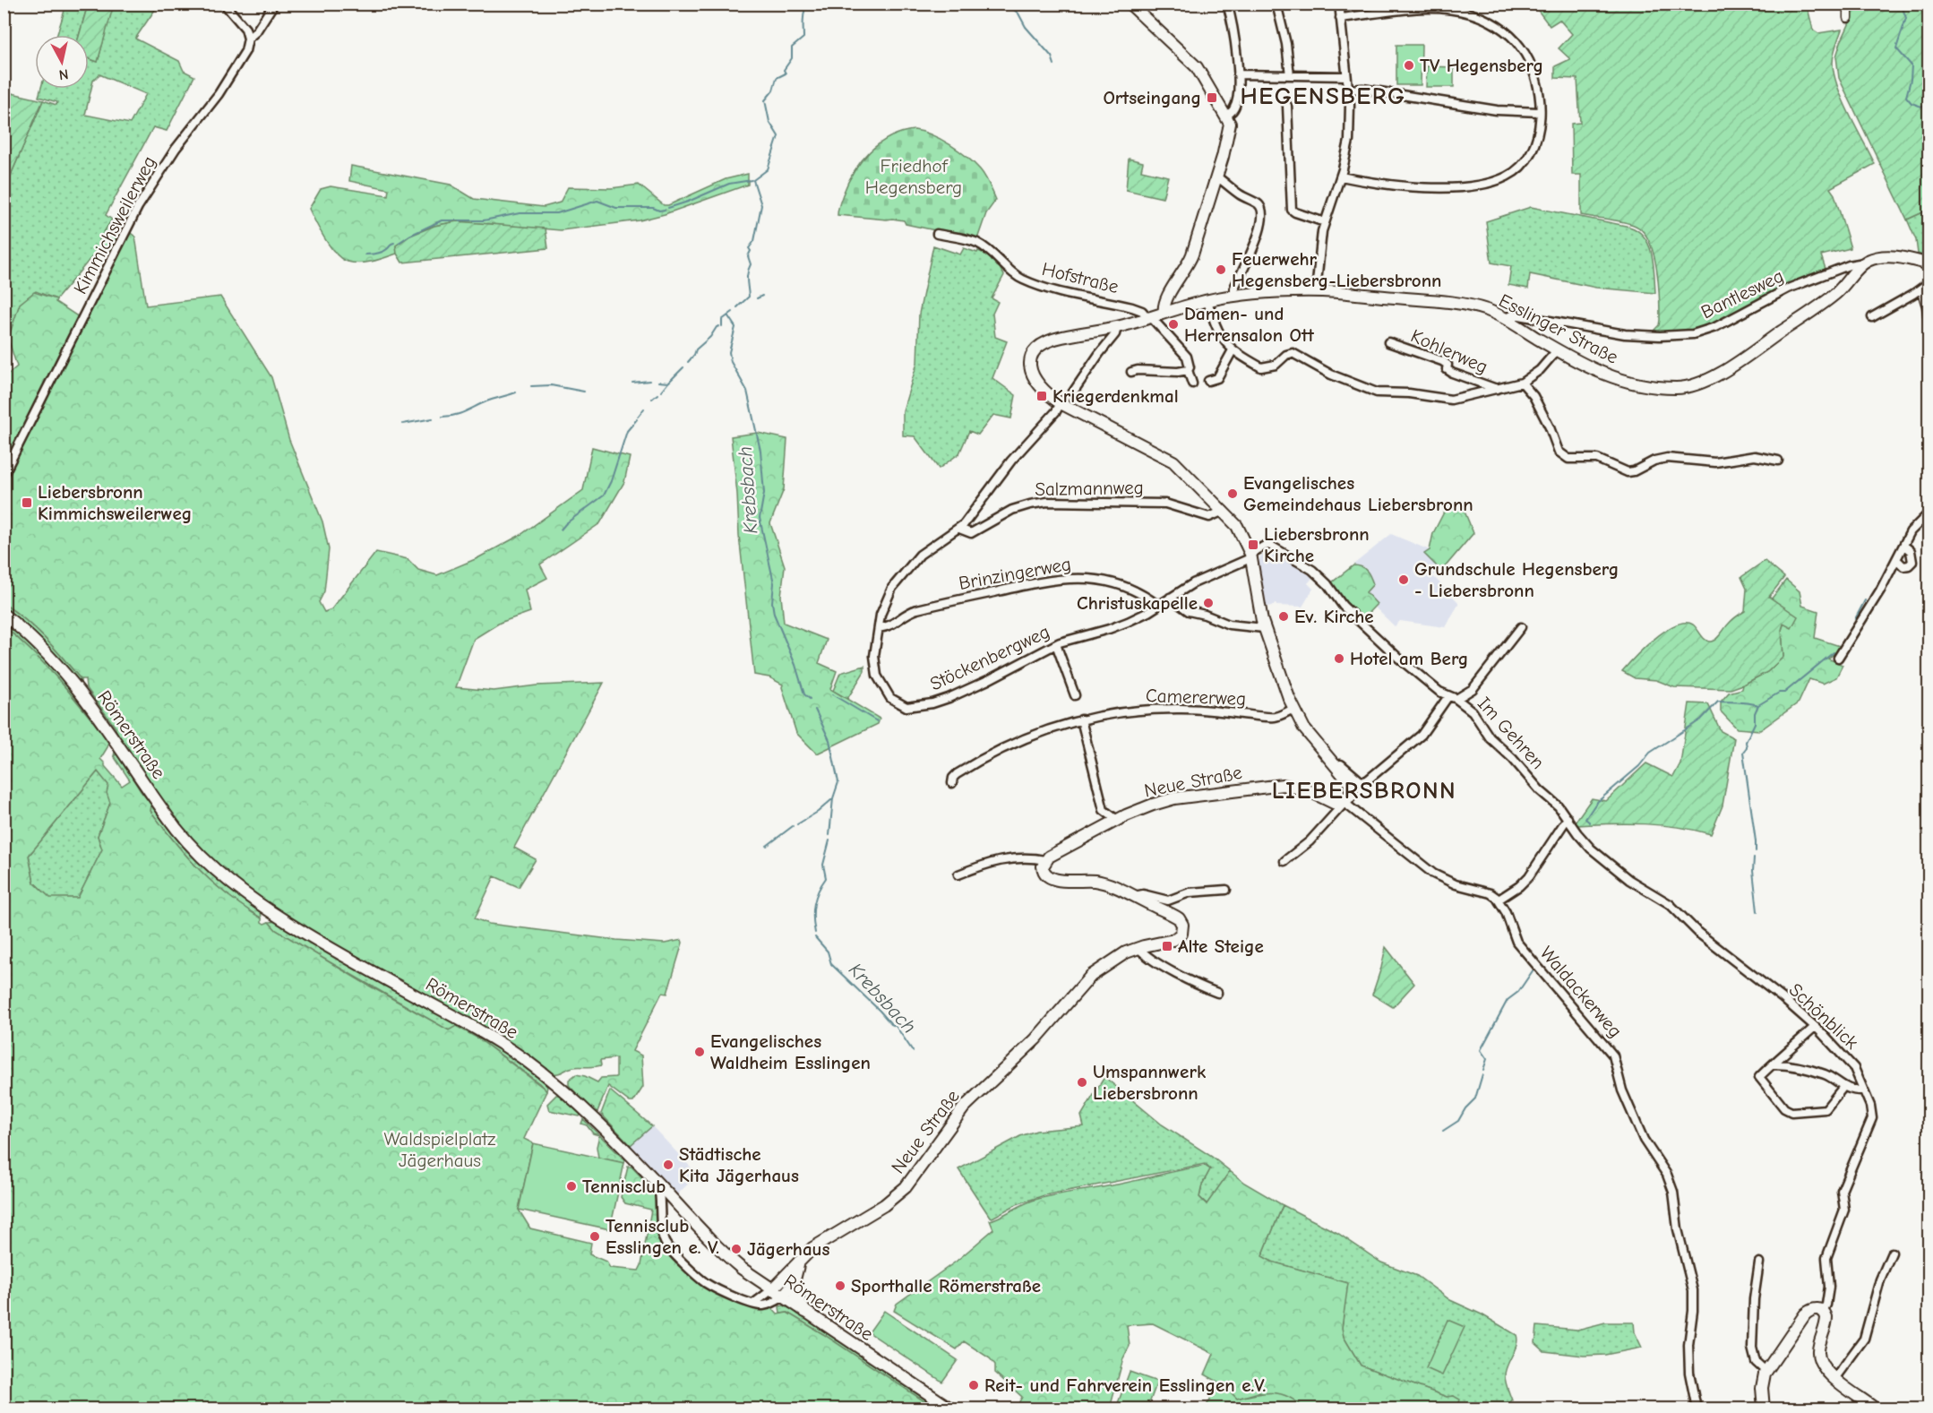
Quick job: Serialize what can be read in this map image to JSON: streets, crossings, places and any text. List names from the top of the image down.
{
  "streets": {
    "street": [
      "Kimmichsweilerweg",
      "Hofstraße",
      "Bantlesweg",
      "Esslinger Straße",
      "Kohlerweg",
      "Salzmannweg",
      "Brinzingerweg",
      "Stöckenbergweg",
      "Camererweg",
      "Im Gehren",
      "Römerstraße",
      "Neue Straße",
      "Waldackerweg",
      "Schönblick"
    ]
  },
  "crossings": [
    ["Hofstraße", "Esslinger Straße"],
    ["Bantlesweg", "Esslinger Straße"],
    ["Esslinger Straße", "Kohlerweg"],
    ["Salzmannweg", "Stöckenbergweg"],
    ["Brinzingerweg", "Stöckenbergweg"],
    ["Stöckenbergweg", "Im Gehren"],
    ["Im Gehren", "Schönblick"],
    ["Römerstraße", "Neue Straße"]
  ],
  "districts": ["HEGENSBERG", "LIEBERSBRONN"],
  "water": ["Krebsbach"],
  "parks": ["Friedhof Hegensberg", "Waldspielplatz Jägerhaus"],
  "places": {
    "other": [
      "TV Hegensberg",
      "Feuerwehr Hegensberg-Liebersbronn",
      "Damen- und Herrensalon Ott",
      "Evangelisches Gemeindehaus Liebersbronn",
      "Grundschule Hegensberg - Liebersbronn",
      "Christuskapelle",
      "Ev. Kirche",
      "Hotel am Berg",
      "Evangelisches Waldheim Esslingen",
      "Umspannwerk Liebersbronn",
      "Städtische Kita Jägerhaus",
      "Tennisclub",
      "Tennisclub Esslingen e. V.",
      "Jägerhaus",
      "Sporthalle Römerstraße",
      "Reit- und Fahrverein Esslingen e.V."
    ],
    "transit": [
      "Ortseingang",
      "Kriegerdenkmal",
      "Liebersbronn Kimmichsweilerweg",
      "Liebersbronn Kirche",
      "Alte Steige"
    ]
  },
  "north": "bottom"
}
